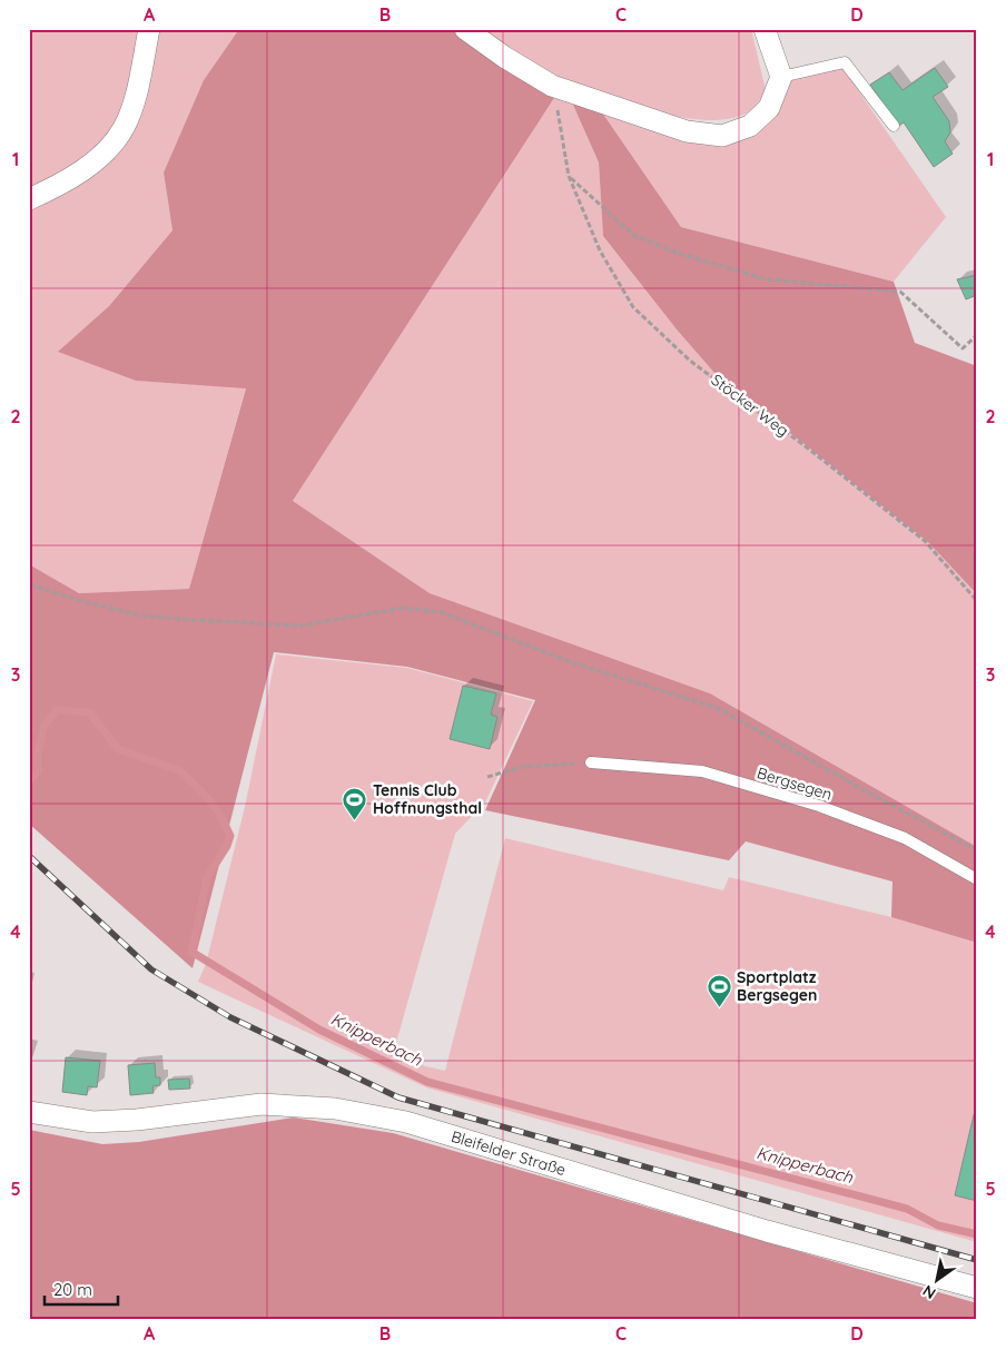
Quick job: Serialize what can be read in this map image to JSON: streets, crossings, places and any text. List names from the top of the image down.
{
  "streets": {
    "street": ["Bleifelder Straße"],
    "lane": ["Bergsegen"],
    "path": ["Stöcker Weg"]
  },
  "water": ["Knipperbach"],
  "places": {
    "sports": ["Tennis Club Hoffnungsthal", "Sportplatz Bergsegen"]
  },
  "scale_bar": "20 m",
  "north": "bottom left",
  "grid": {
    "columns": [
      "A",
      "B",
      "C",
      "D"
    ],
    "rows": [
      "1",
      "2",
      "3",
      "4",
      "5"
    ]
  }
}
